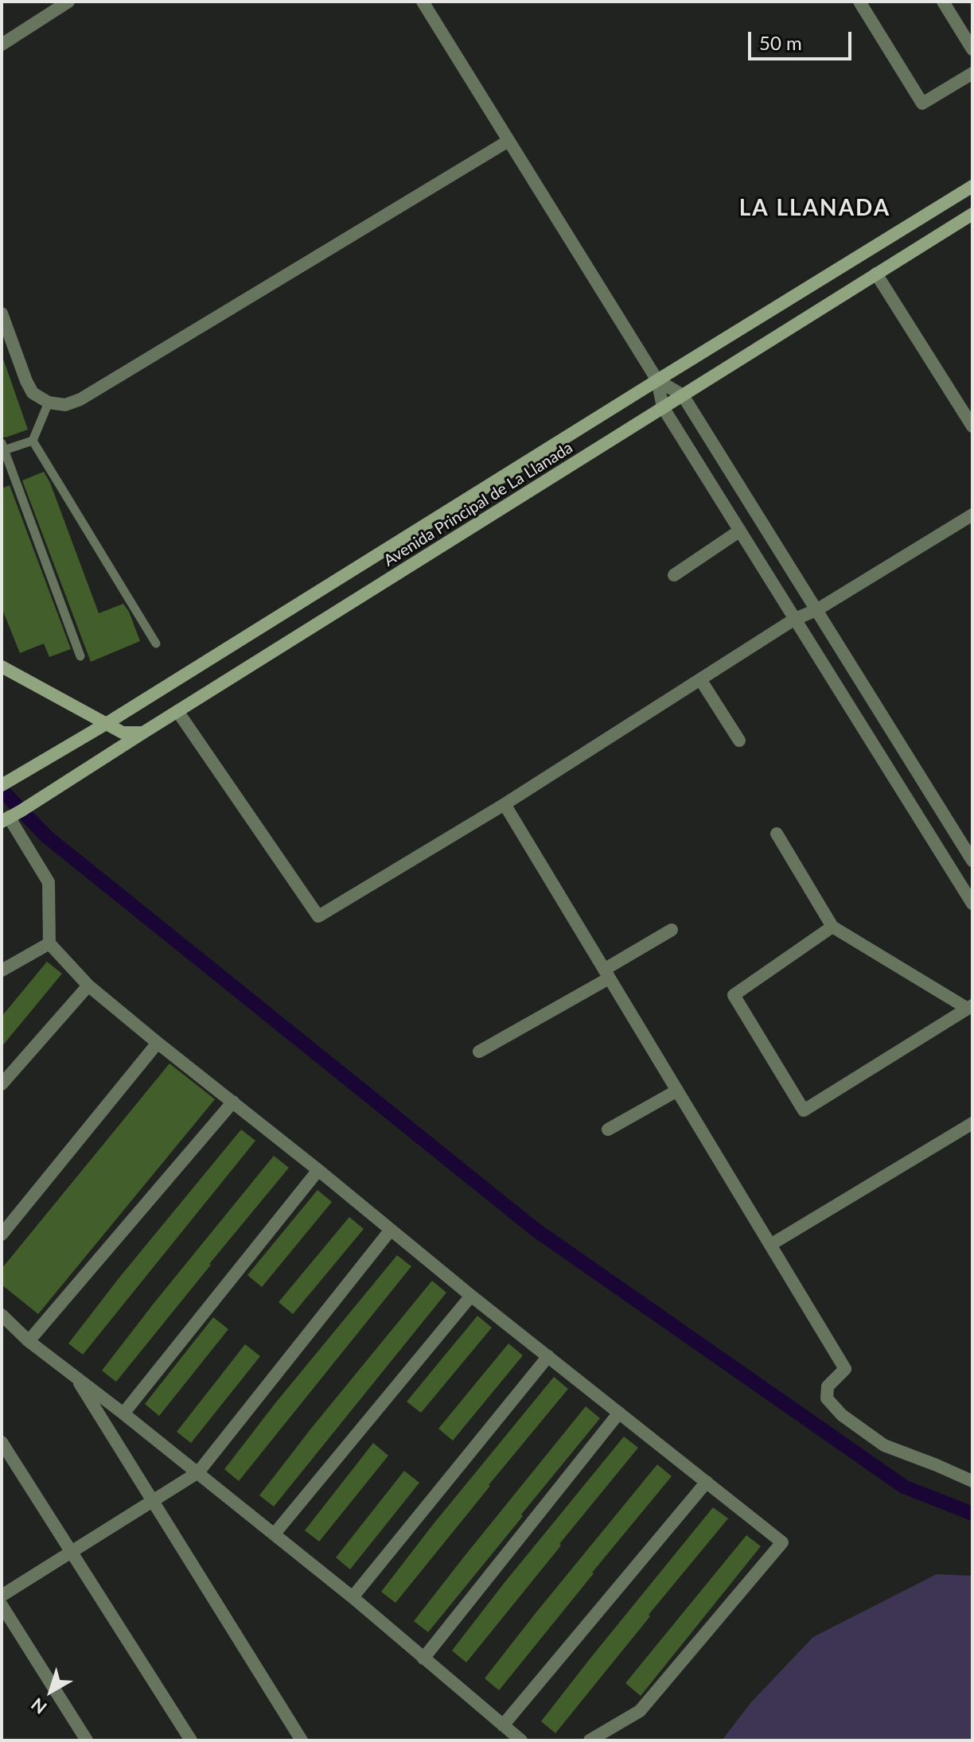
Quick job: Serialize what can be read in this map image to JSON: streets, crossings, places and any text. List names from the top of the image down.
{
  "streets": {
    "main road": ["Avenida Principal de La Llanada"]
  },
  "districts": ["LA LLANADA"],
  "scale_bar": "50 m",
  "north": "bottom left"
}
